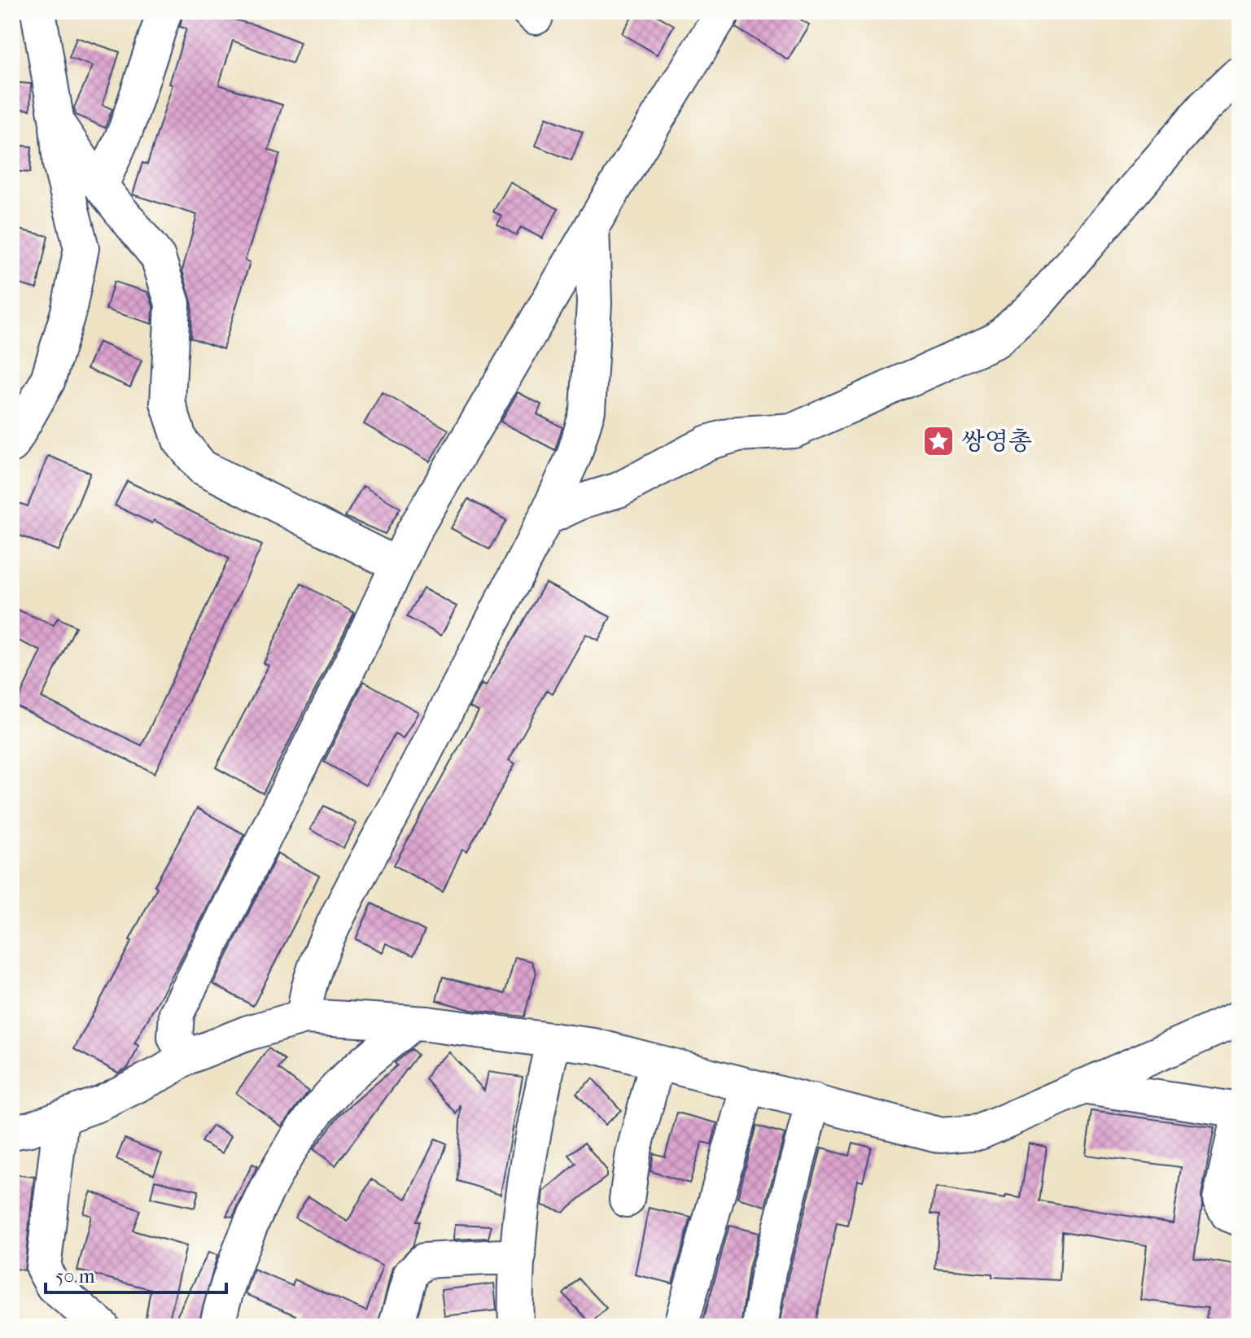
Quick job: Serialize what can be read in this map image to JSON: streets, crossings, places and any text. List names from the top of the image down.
{
  "places": {
    "place": ["쌍영총"]
  },
  "scale_bar": "50 m"
}
